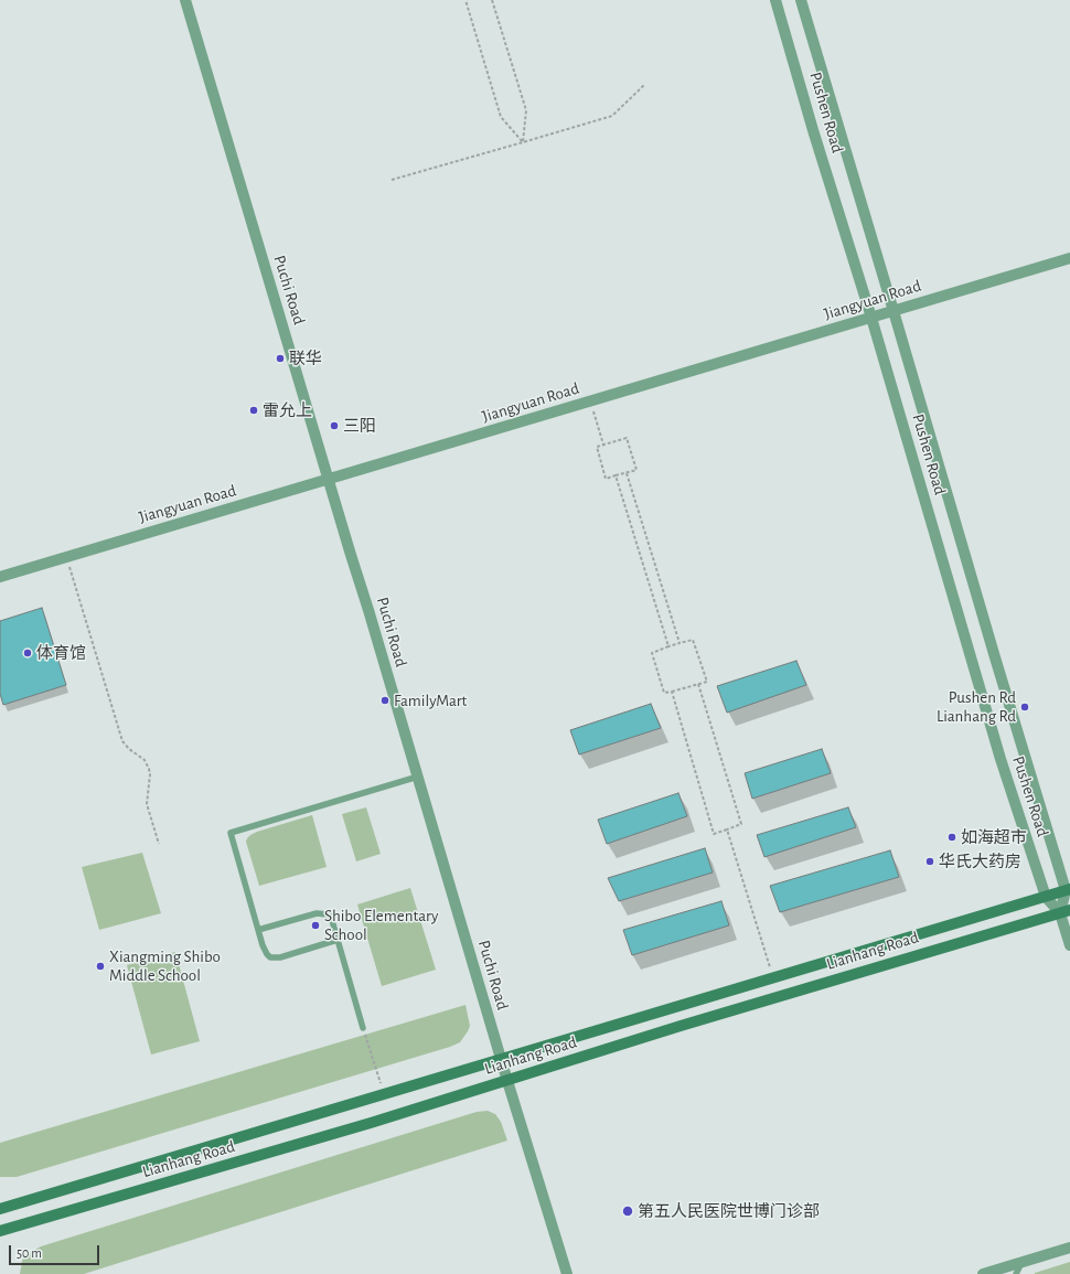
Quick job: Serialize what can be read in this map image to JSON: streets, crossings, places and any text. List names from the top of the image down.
{
  "streets": {
    "street": [
      "Pushen Road",
      "Puchi Road",
      "Jiangyuan Road",
      "Lianhang Road"
    ]
  },
  "crossings": [
    ["Pushen Road", "Jiangyuan Road"],
    ["Pushen Road", "Lianhang Road"],
    ["Puchi Road", "Jiangyuan Road"],
    ["Puchi Road", "Lianhang Road"]
  ],
  "places": [
    "联华",
    "雷允上",
    "三阳",
    "体育馆",
    "FamilyMart",
    "Pushen Rd Lianhang Rd",
    "如海超市",
    "华氏大药房",
    "Shibo Elementary School",
    "Xiangming Shibo Middle School",
    "第五人民医院世博门诊部"
  ],
  "scale_bar": "50 m"
}
